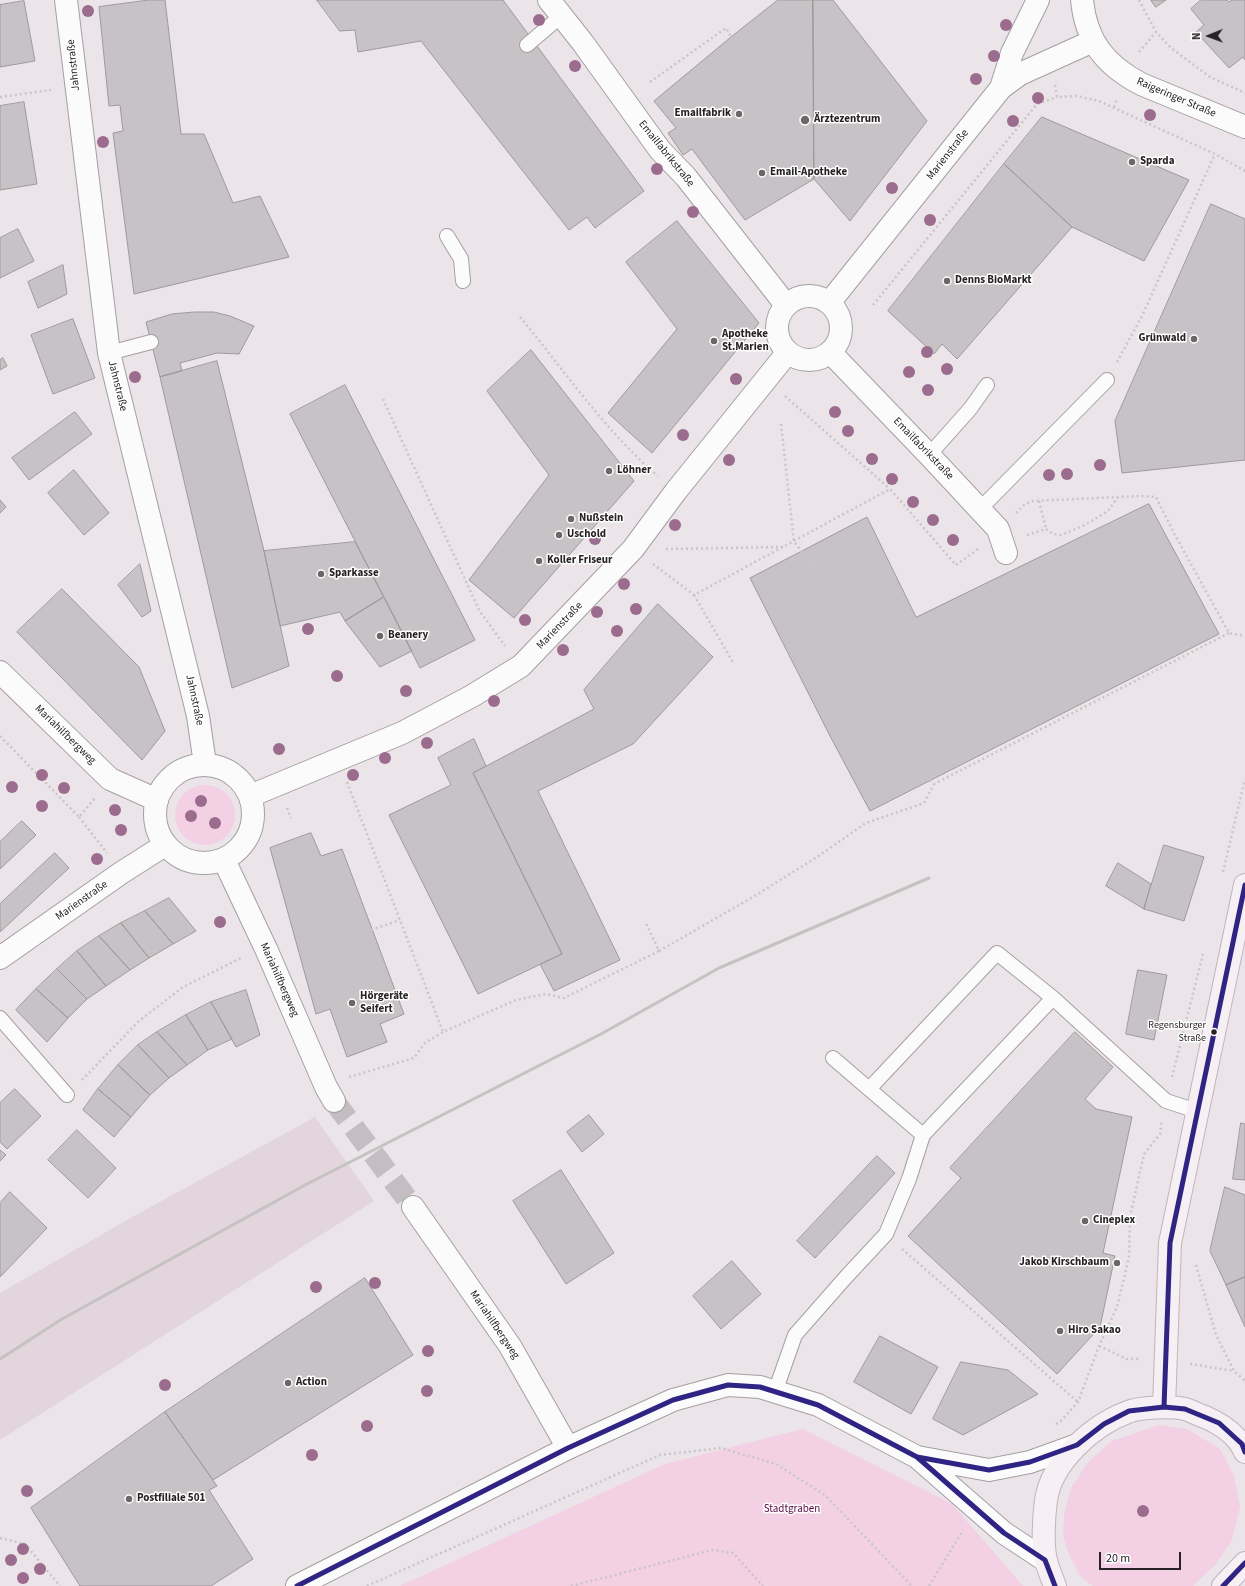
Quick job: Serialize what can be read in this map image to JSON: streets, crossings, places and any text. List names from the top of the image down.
{
  "streets": {
    "street": [
      "Jahnstraße",
      "Raigeringer Straße",
      "Emailfabrikstraße",
      "Marienstraße",
      "Mariahilfbergweg"
    ]
  },
  "crossings": [
    ["Jahnstraße", "Marienstraße"],
    ["Jahnstraße", "Mariahilfbergweg"],
    ["Raigeringer Straße", "Marienstraße"],
    ["Emailfabrikstraße", "Marienstraße"],
    ["Marienstraße", "Mariahilfbergweg"]
  ],
  "parks": ["Stadtgraben"],
  "places": [
    "Emailfabrik",
    "Ärztezentrum",
    "Sparda",
    "Email-Apotheke",
    "Denns BioMarkt",
    "Grünwald",
    "Apotheke St.Marien",
    "Löhner",
    "Nußstein",
    "Uschold",
    "Koller Friseur",
    "Sparkasse",
    "Beanery",
    "Hörgeräte Seifert",
    "Regensburger Straße",
    "Cineplex",
    "Jakob Kirschbaum",
    "Hiro Sakao",
    "Action",
    "Postfiliale 501"
  ],
  "scale_bar": "20 m",
  "north": "left"
}
